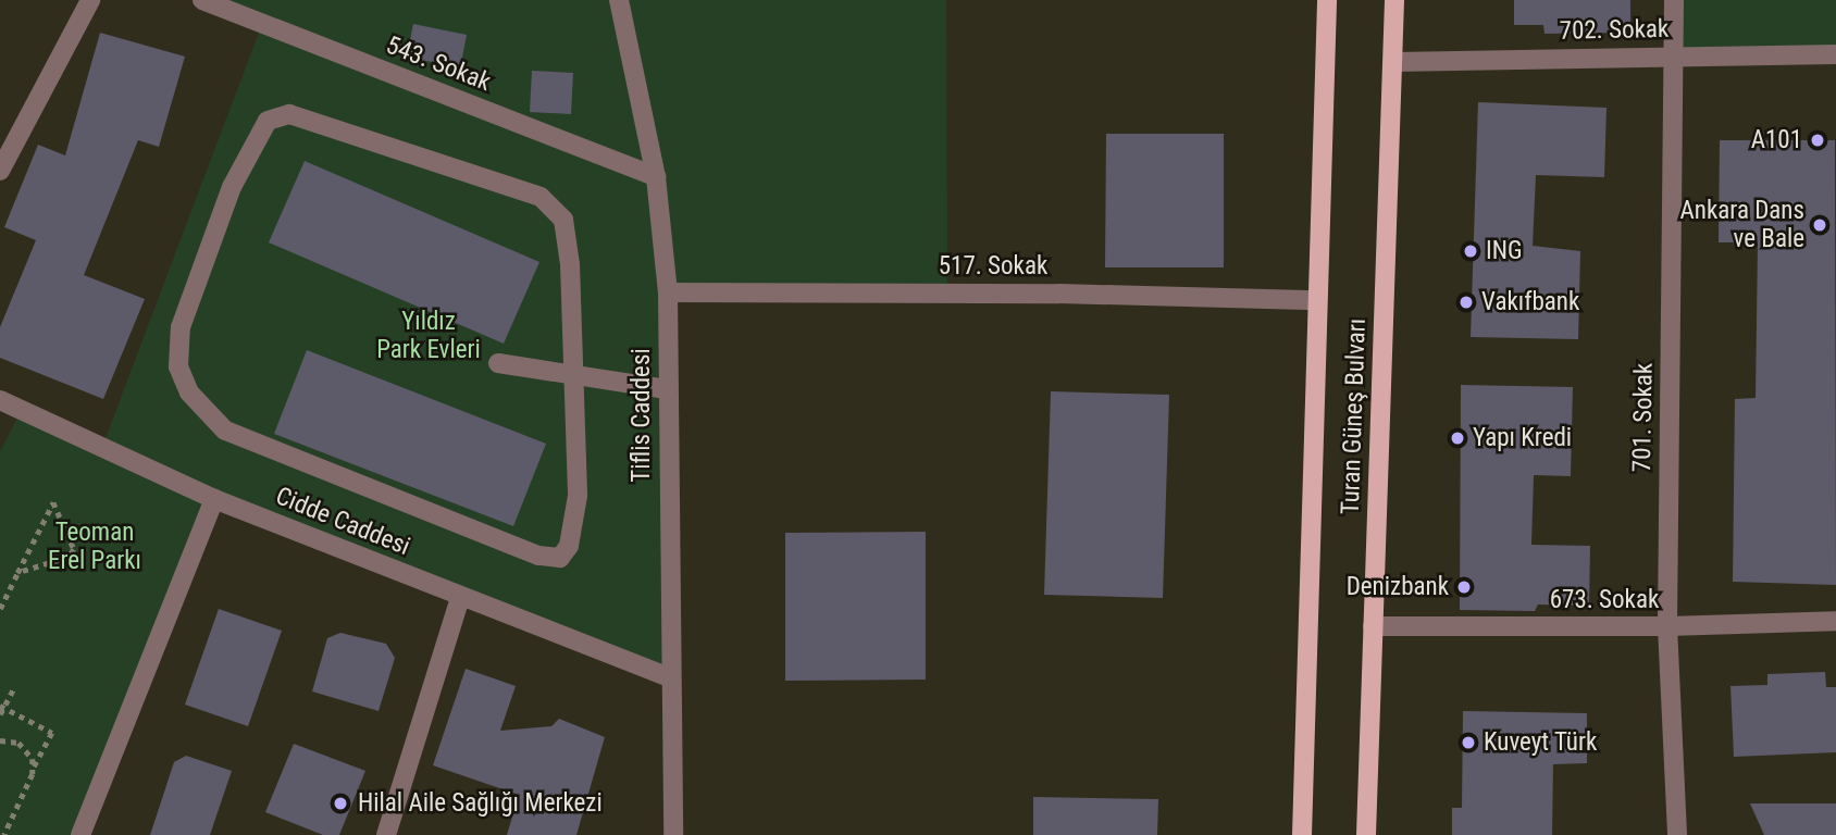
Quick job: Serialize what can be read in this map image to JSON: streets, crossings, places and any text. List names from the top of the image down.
{
  "streets": {
    "main road": ["Turan Güneş Bulvarı"],
    "street": [
      "702. Sokak",
      "543. Sokak",
      "517. Sokak",
      "Tiflis Caddesi",
      "701. Sokak",
      "Cidde Caddesi",
      "673. Sokak"
    ]
  },
  "crossings": [
    ["702. Sokak", "Turan Güneş Bulvarı"],
    ["702. Sokak", "701. Sokak"],
    ["543. Sokak", "Tiflis Caddesi"],
    ["517. Sokak", "Tiflis Caddesi"],
    ["517. Sokak", "Turan Güneş Bulvarı"],
    ["Tiflis Caddesi", "Cidde Caddesi"],
    ["Turan Güneş Bulvarı", "673. Sokak"],
    ["701. Sokak", "673. Sokak"]
  ],
  "parks": ["Yıldız Park Evleri", "Teoman Erel Parkı"],
  "places": [
    "A101",
    "Ankara Dans ve Bale",
    "ING",
    "Vakıfbank",
    "Yapı Kredi",
    "Denizbank",
    "Kuveyt Türk",
    "Hilal Aile Sağlığı Merkezi"
  ]
}
